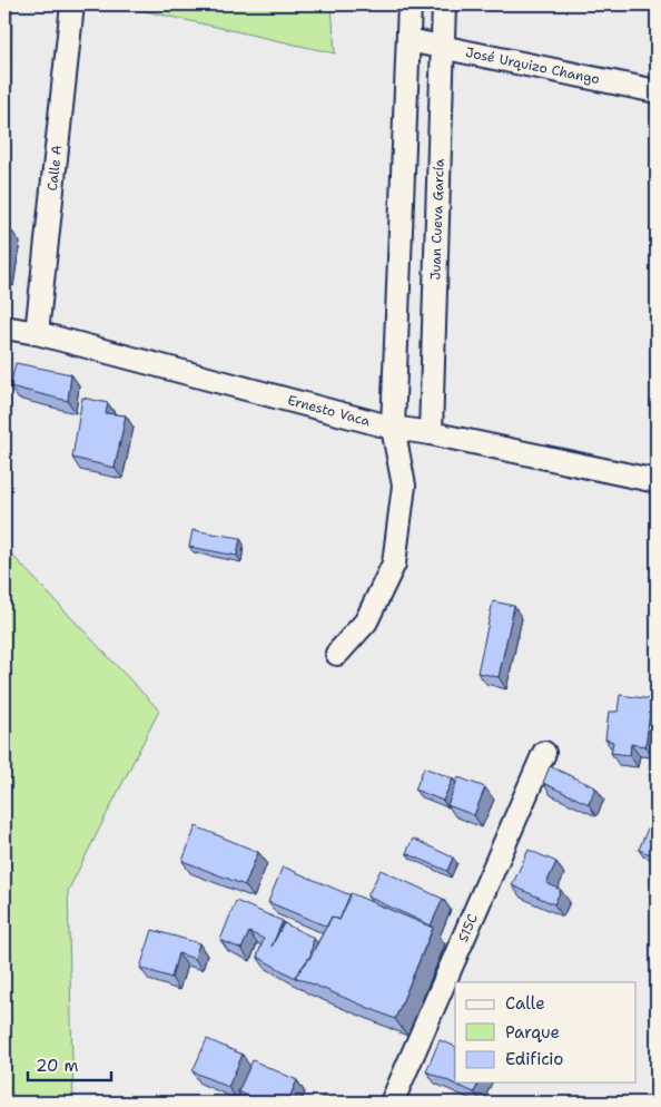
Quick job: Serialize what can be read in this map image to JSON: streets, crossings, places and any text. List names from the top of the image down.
{
  "streets": {
    "street": [
      "José Urquizo Chango",
      "Calle A",
      "Juan Cueva García",
      "Ernesto Vaca",
      "S15C"
    ]
  },
  "crossings": [
    ["José Urquizo Chango", "Juan Cueva García"],
    ["Calle A", "Ernesto Vaca"],
    ["Juan Cueva García", "Ernesto Vaca"]
  ],
  "legend": ["Calle", "Parque", "Edificio"],
  "scale_bar": "20 m"
}
